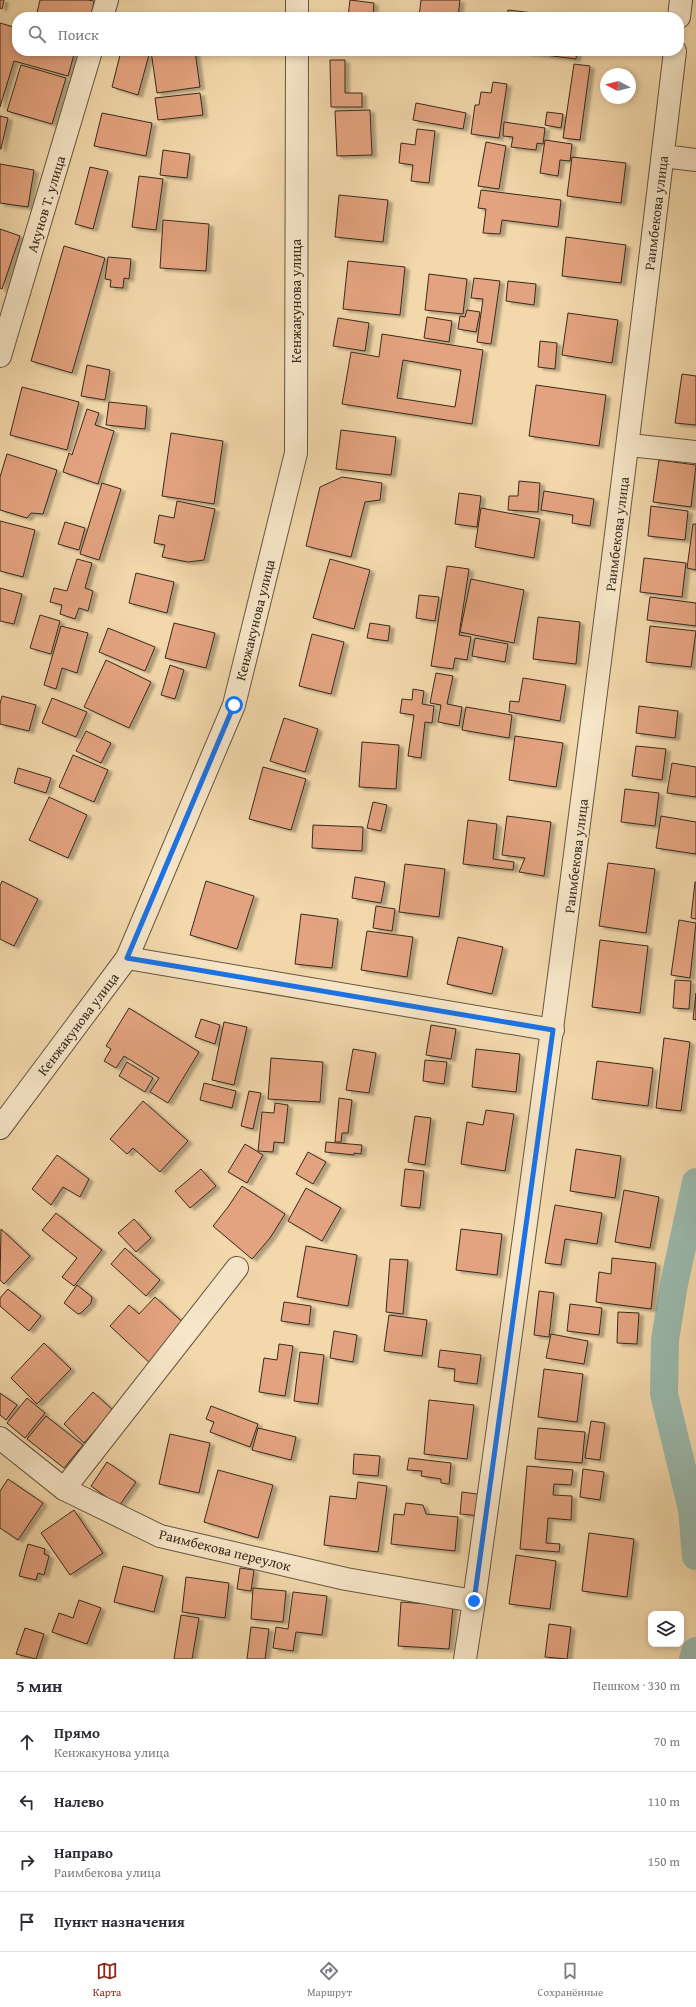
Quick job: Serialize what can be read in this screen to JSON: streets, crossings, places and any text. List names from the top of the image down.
{
  "streets": {
    "street": [
      "Акунов Т. улица",
      "Раимбекова улица",
      "Кенжакунова улица",
      "Раимбекова переулок"
    ]
  },
  "crossings": [
    ["Раимбекова улица", "Раимбекова переулок"]
  ],
  "north": "left",
  "page": {
    "search": "Поиск",
    "heading": ["5 мин", "Пешком · 330 m"],
    "list": [
      ["Прямо", "Кенжакунова улица", "70 m"],
      ["Налево", "110 m"],
      ["Направо", "Раимбекова улица", "150 m"],
      "Пункт назначения"
    ],
    "nav": ["Карта", "Маршрут", "Сохранённые"]
  }
}
